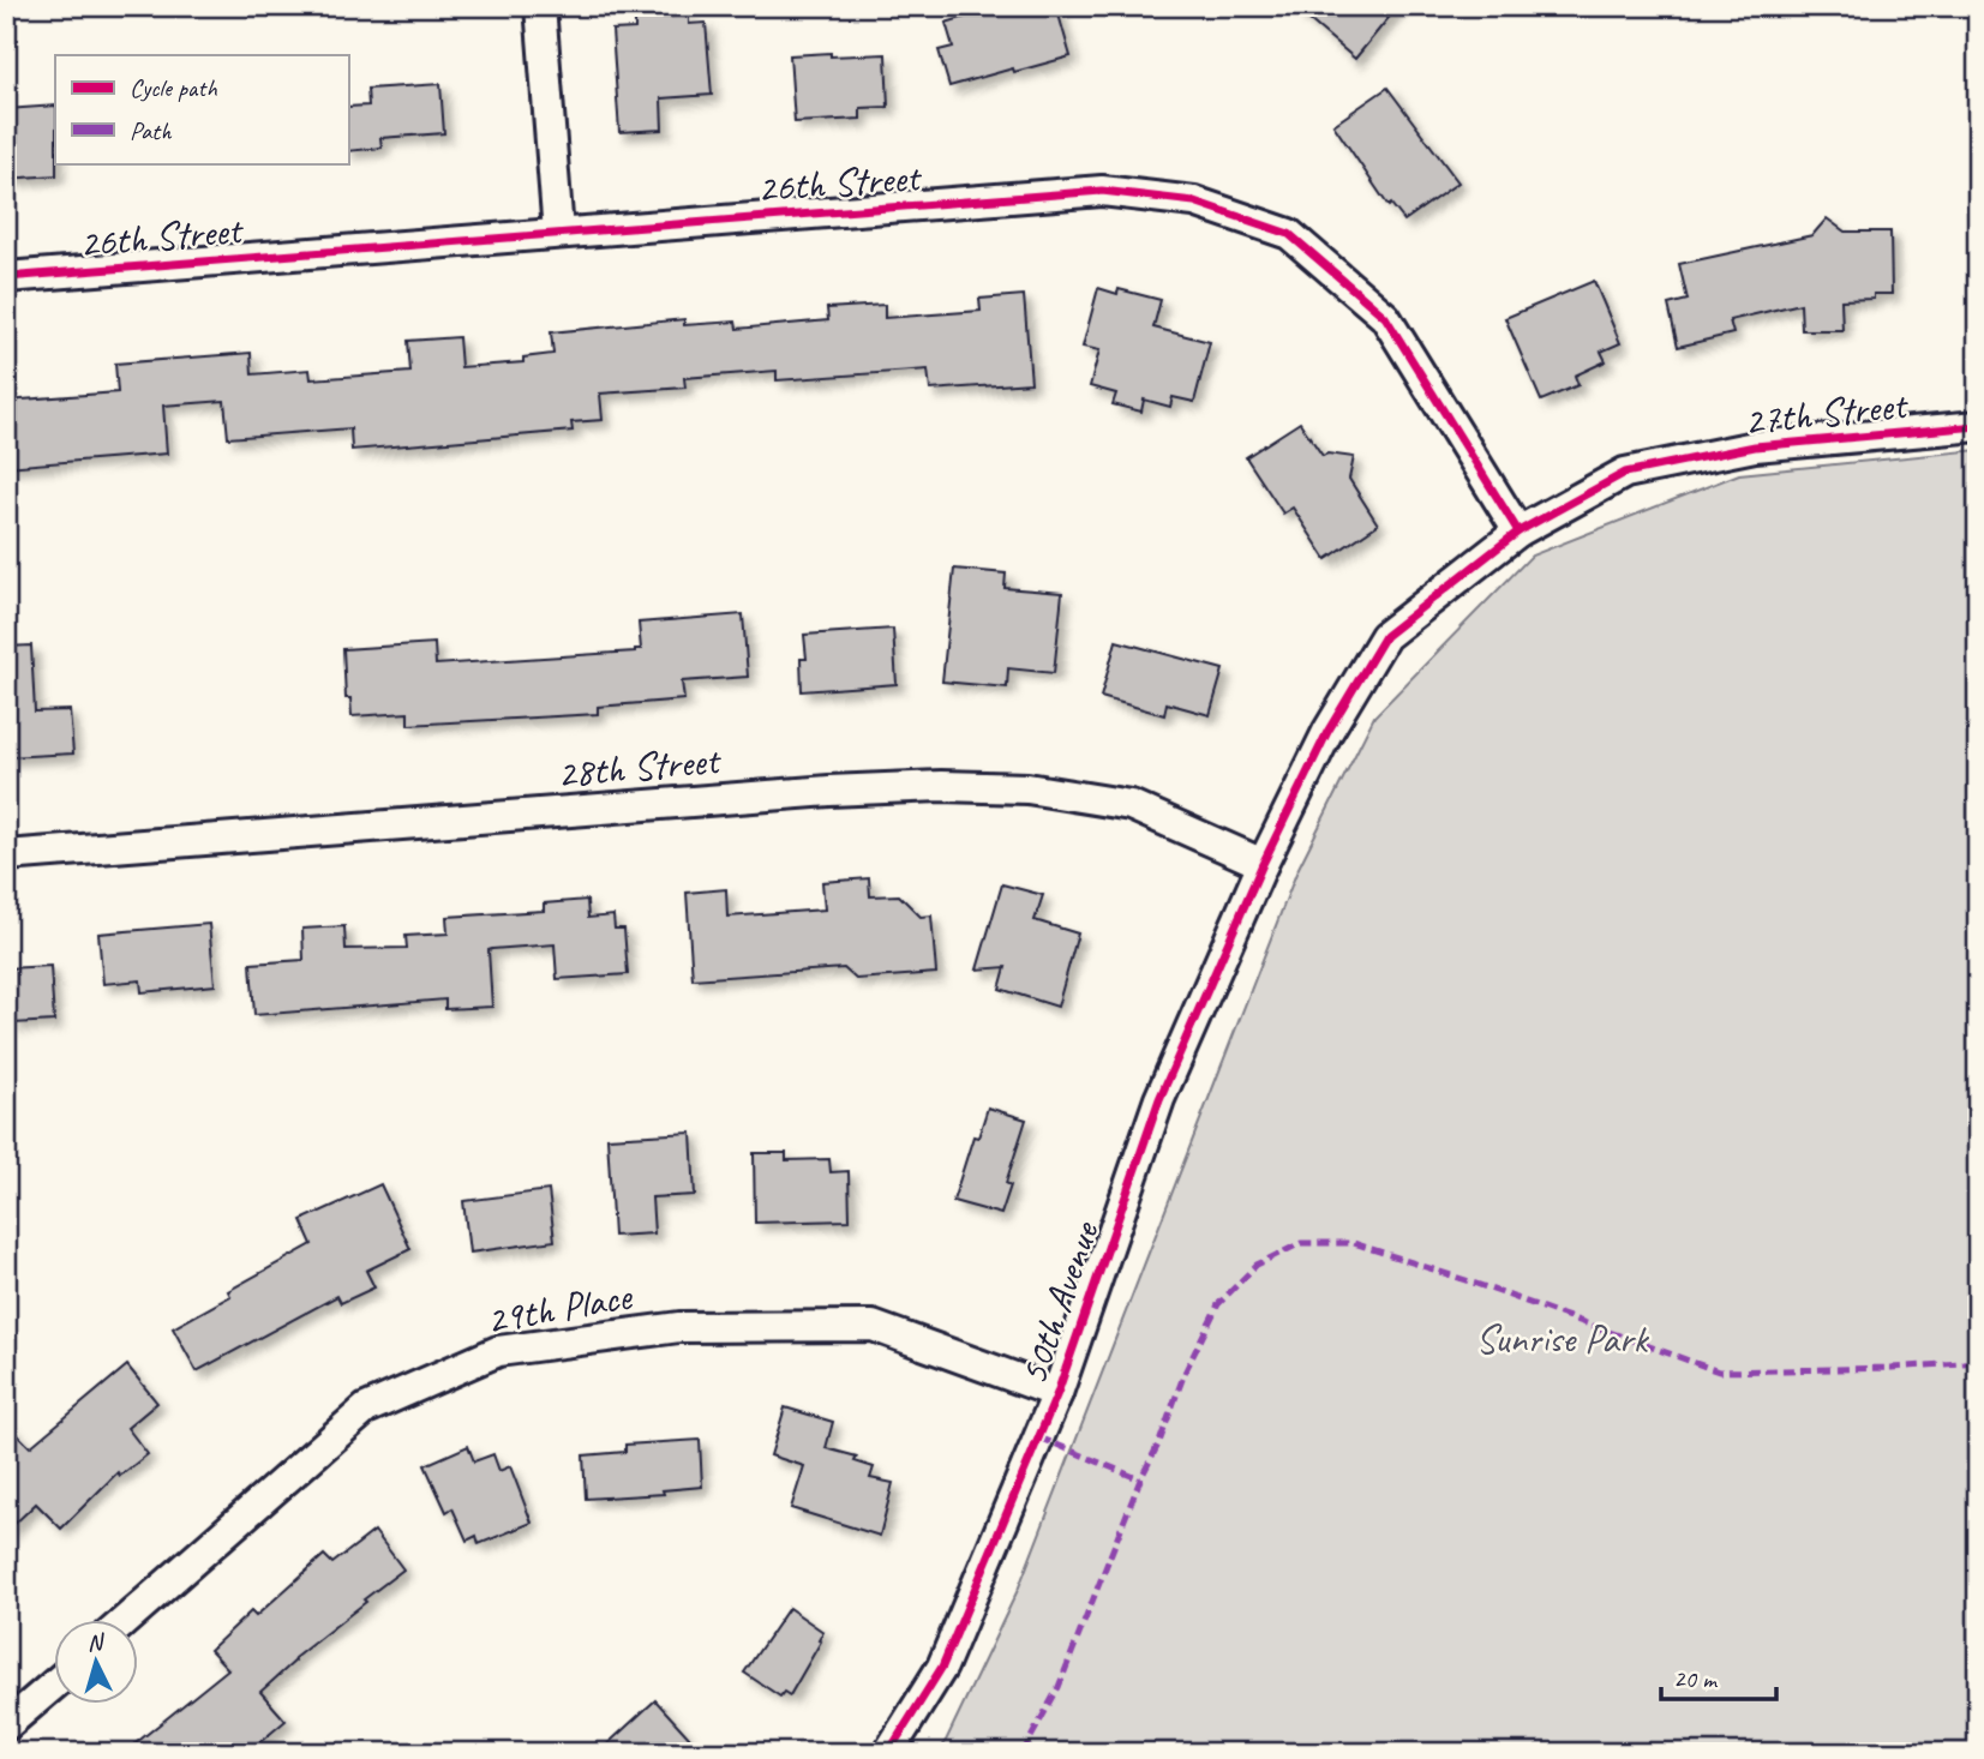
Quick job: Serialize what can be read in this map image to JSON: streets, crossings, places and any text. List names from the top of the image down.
{
  "streets": {
    "street": [
      "26th Street",
      "27th Street",
      "28th Street",
      "50th Avenue",
      "29th Place"
    ]
  },
  "crossings": [
    ["26th Street", "27th Street"],
    ["27th Street", "28th Street"],
    ["27th Street", "50th Avenue"],
    ["28th Street", "50th Avenue"],
    ["50th Avenue", "29th Place"]
  ],
  "parks": ["Sunrise Park"],
  "legend": ["Cycle path", "Path"],
  "scale_bar": "20 m",
  "north": "top"
}
